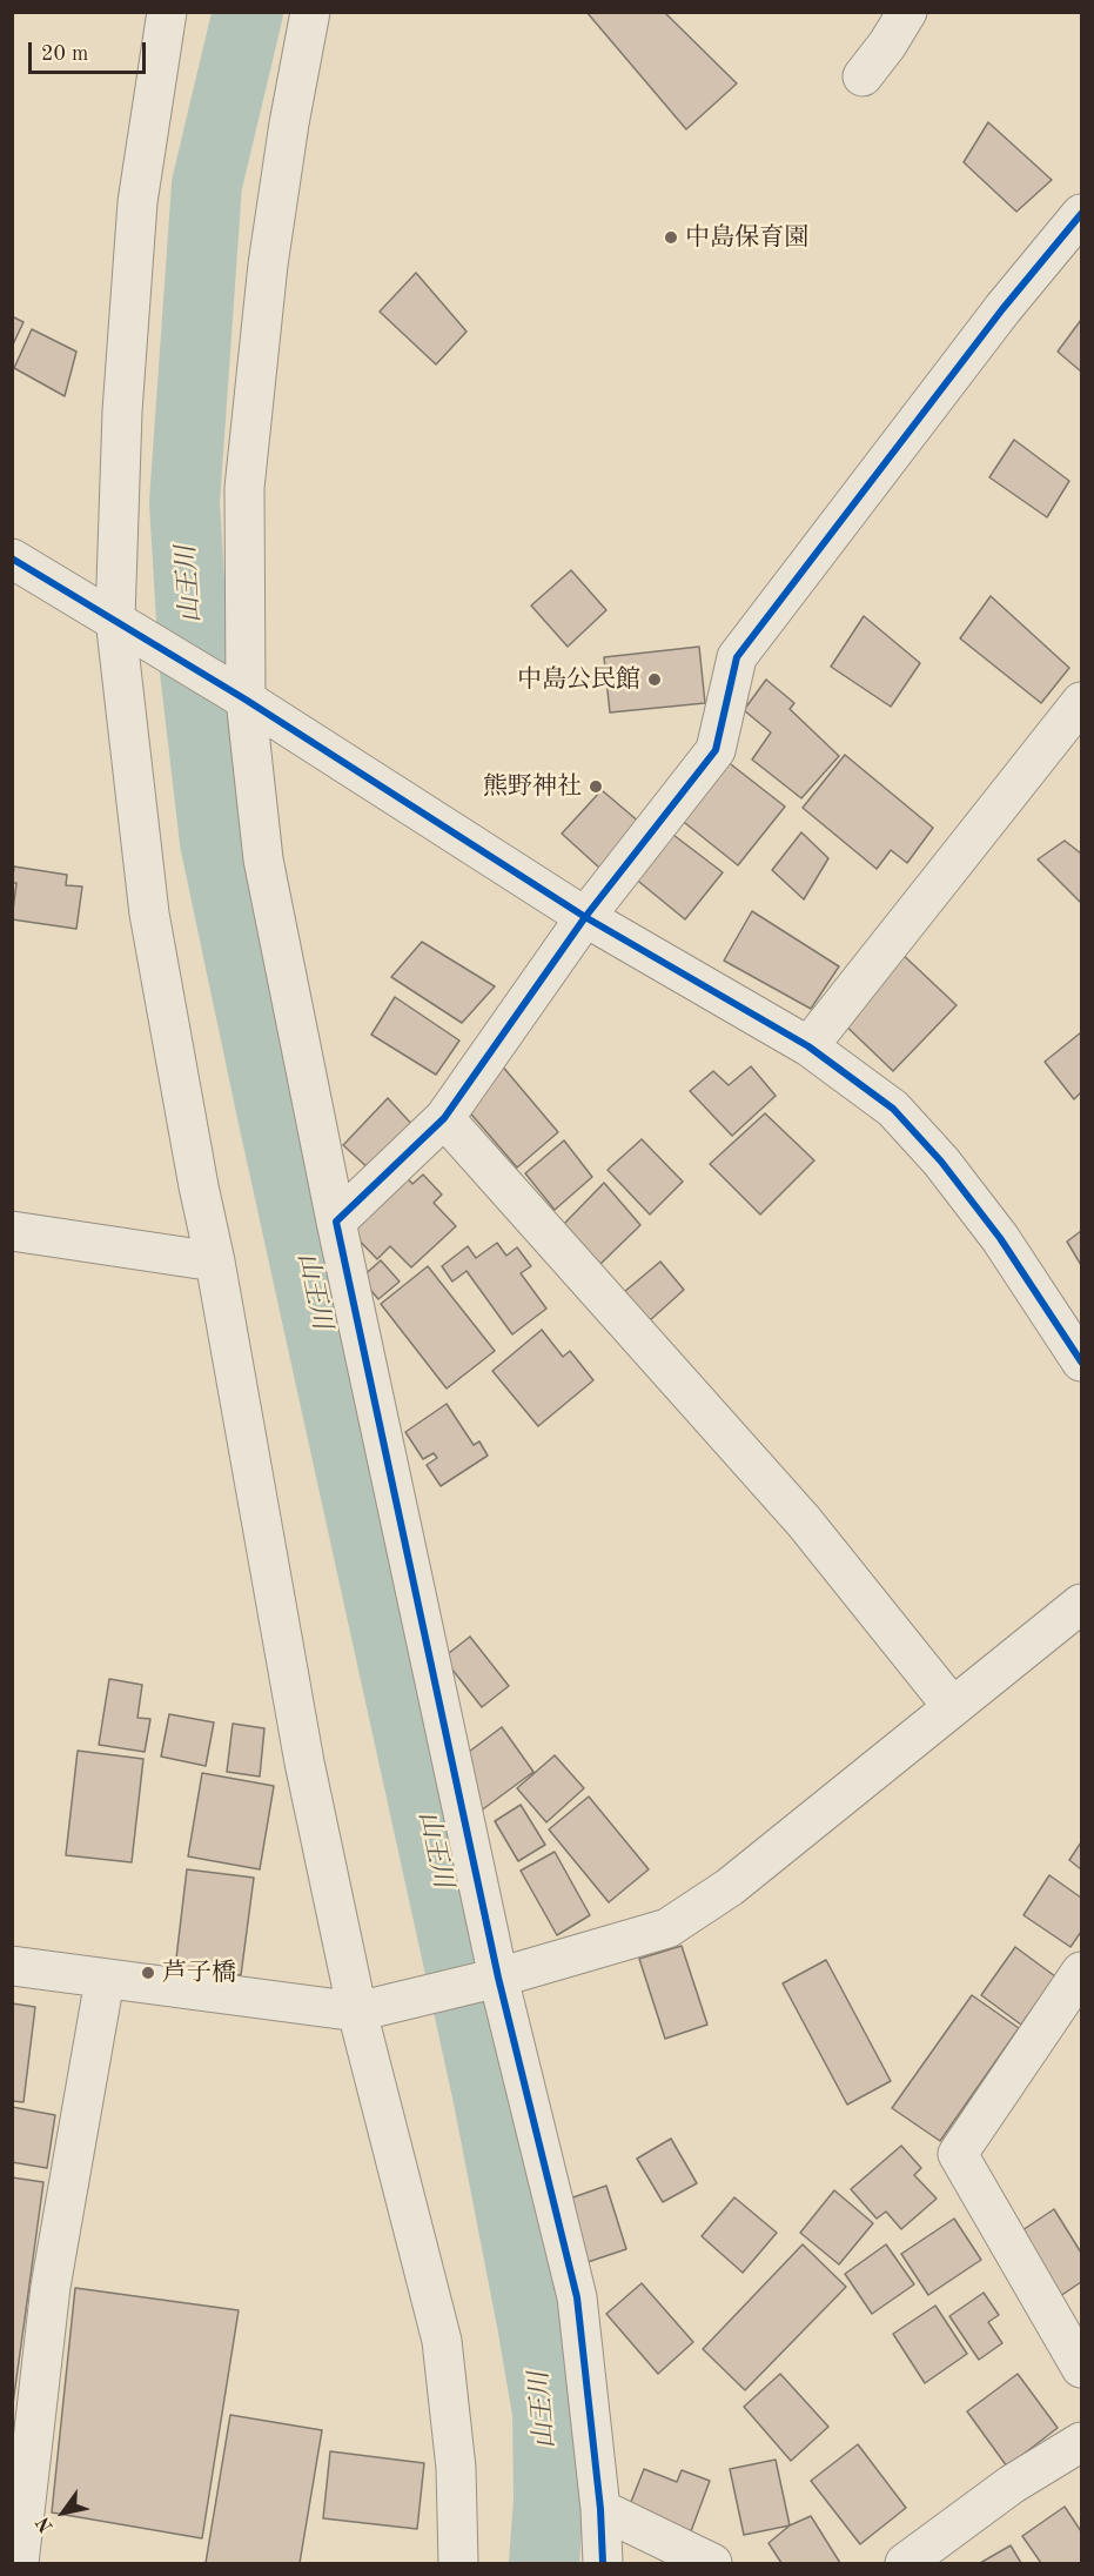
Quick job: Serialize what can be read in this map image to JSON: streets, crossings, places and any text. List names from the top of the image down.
{
  "water": ["山王川"],
  "places": [
    "中島保育園",
    "中島公民館",
    "熊野神社",
    "芦子橋"
  ],
  "scale_bar": "20 m",
  "north": "bottom left"
}
